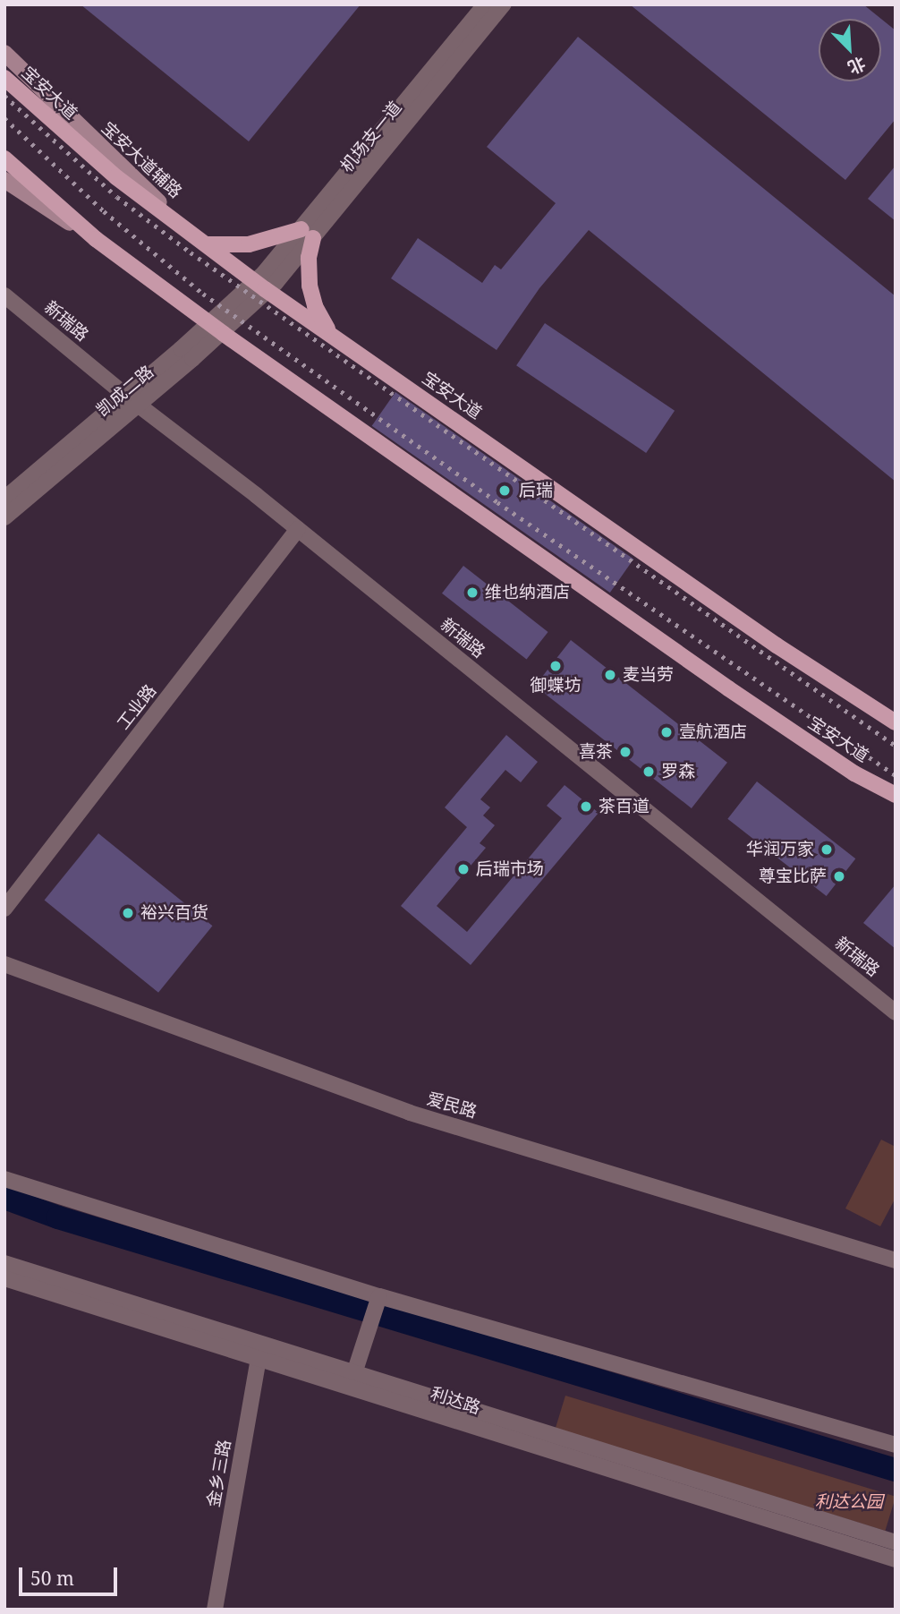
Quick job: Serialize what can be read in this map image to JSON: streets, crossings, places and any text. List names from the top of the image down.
{
  "streets": {
    "main road": ["宝安大道", "宝安大道辅路"],
    "street": [
      "机场支一道",
      "新瑞路",
      "凯成二路",
      "工业路",
      "爱民路",
      "利达路",
      "金乡三路"
    ]
  },
  "crossings": [
    ["宝安大道", "机场支一道"],
    ["宝安大道", "宝安大道辅路"],
    ["宝安大道", "凯成二路"],
    ["机场支一道", "凯成二路"],
    ["新瑞路", "凯成二路"],
    ["新瑞路", "工业路"],
    ["利达路", "金乡三路"]
  ],
  "parks": ["利达公园"],
  "places": [
    "后瑞",
    "维也纳酒店",
    "御蝶坊",
    "麦当劳",
    "壹航酒店",
    "喜茶",
    "罗森",
    "茶百道",
    "华润万家",
    "后瑞市场",
    "尊宝比萨",
    "裕兴百货"
  ],
  "scale_bar": "50 m",
  "north": "bottom right"
}
